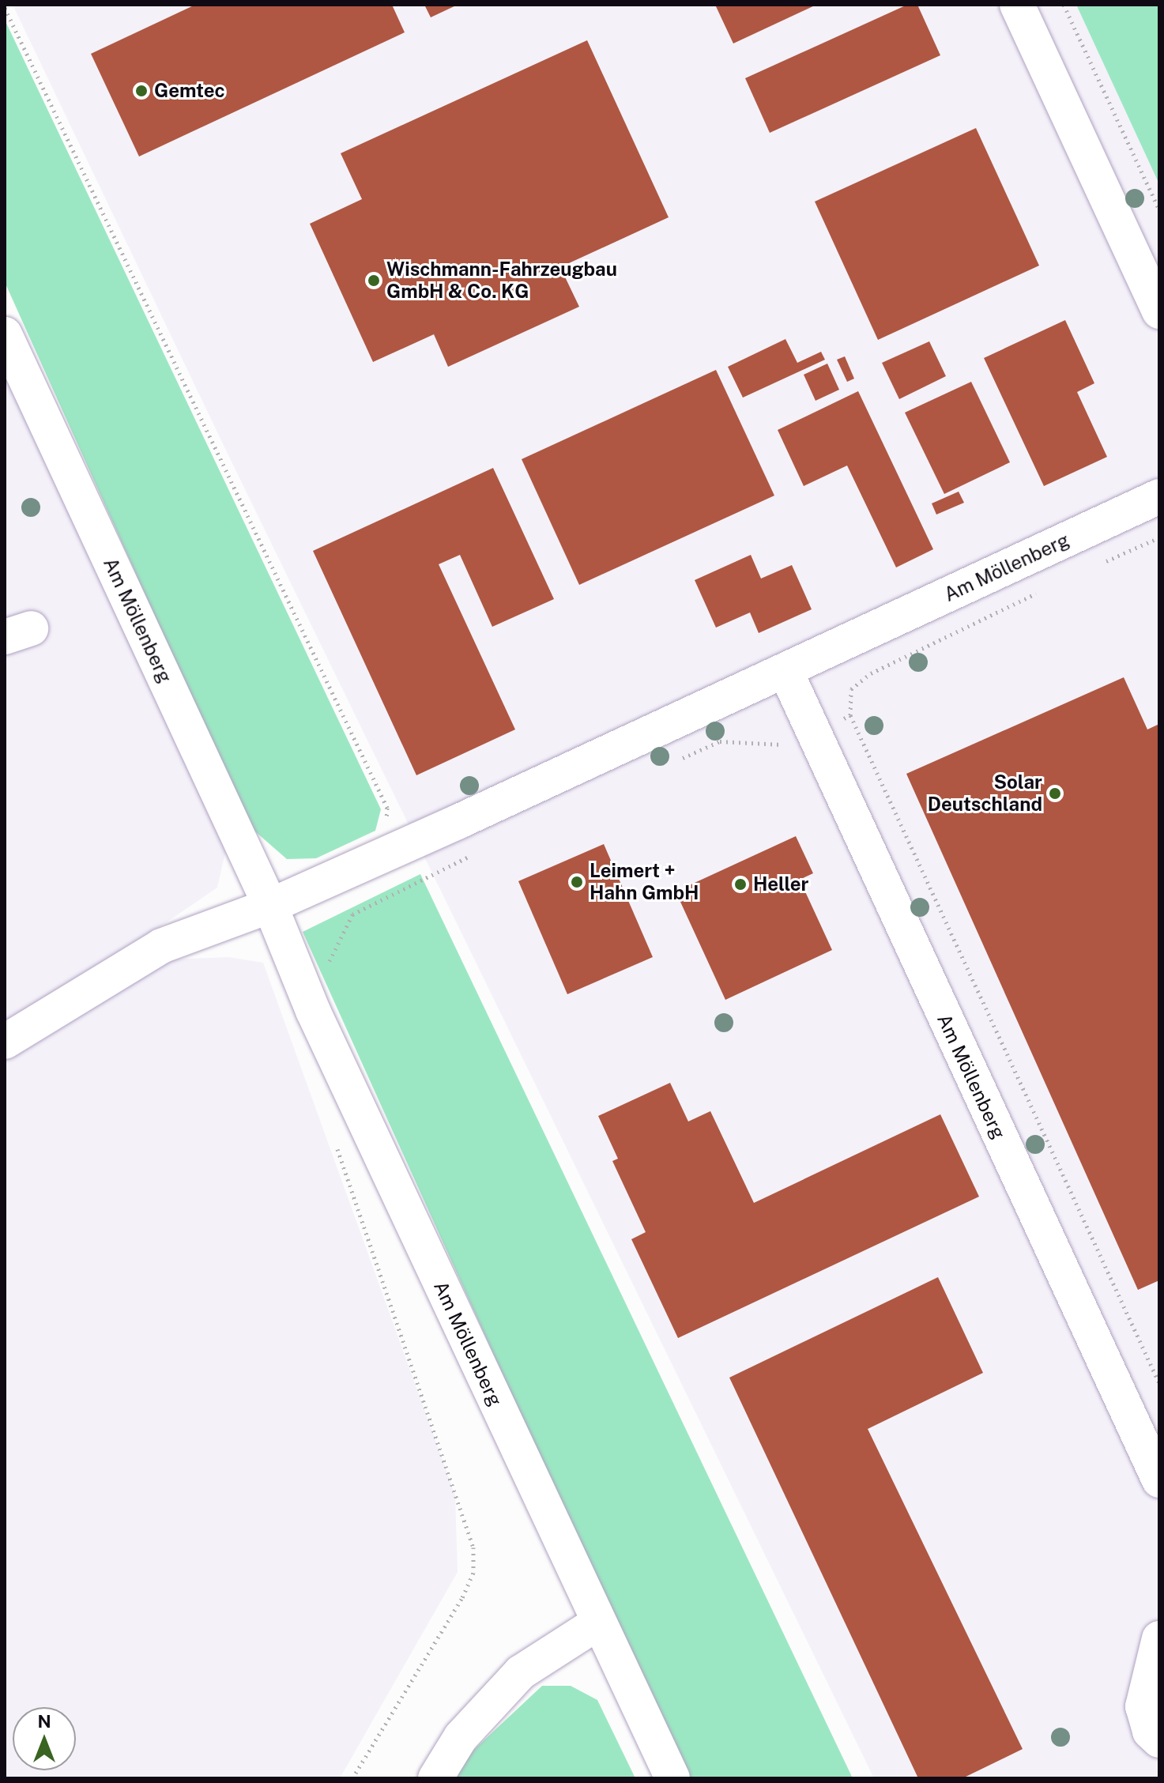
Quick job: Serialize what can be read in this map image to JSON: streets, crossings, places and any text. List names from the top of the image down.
{
  "streets": {
    "street": ["Am Möllenberg"]
  },
  "places": [
    "Gemtec",
    "Wischmann-Fahrzeugbau GmbH & Co. KG",
    "Solar Deutschland",
    "Leimert + Hahn GmbH",
    "Heller"
  ],
  "north": "top"
}
